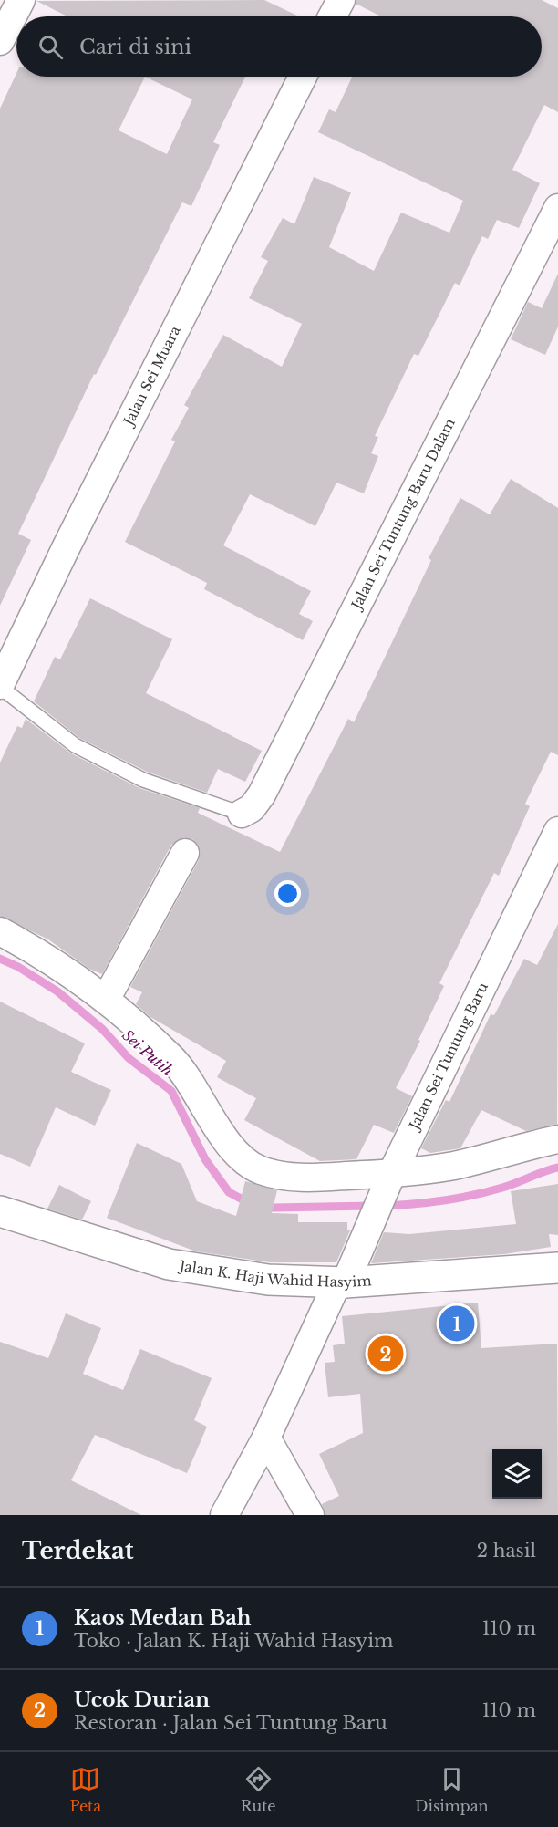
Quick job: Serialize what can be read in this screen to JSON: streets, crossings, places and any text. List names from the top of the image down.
{
  "streets": {
    "street": [
      "Jalan Sei Muara",
      "Jalan Sei Tuntung Baru Dalam",
      "Jalan Sei Tuntung Baru",
      "Jalan K. Haji Wahid Hasyim"
    ]
  },
  "crossings": [
    ["Jalan Sei Tuntung Baru", "Jalan K. Haji Wahid Hasyim"]
  ],
  "water": ["Sei Putih"],
  "page": {
    "search": "Cari di sini",
    "pins": ["1", "2"],
    "heading": ["Terdekat", "2 hasil"],
    "list": [
      {
        "mark": "1",
        "name": "Kaos Medan Bah",
        "note": "Toko · Jalan K. Haji Wahid Hasyim",
        "value": "110 m"
      },
      {
        "mark": "2",
        "name": "Ucok Durian",
        "note": "Restoran · Jalan Sei Tuntung Baru",
        "value": "110 m"
      }
    ],
    "nav": ["Peta", "Rute", "Disimpan"]
  }
}
